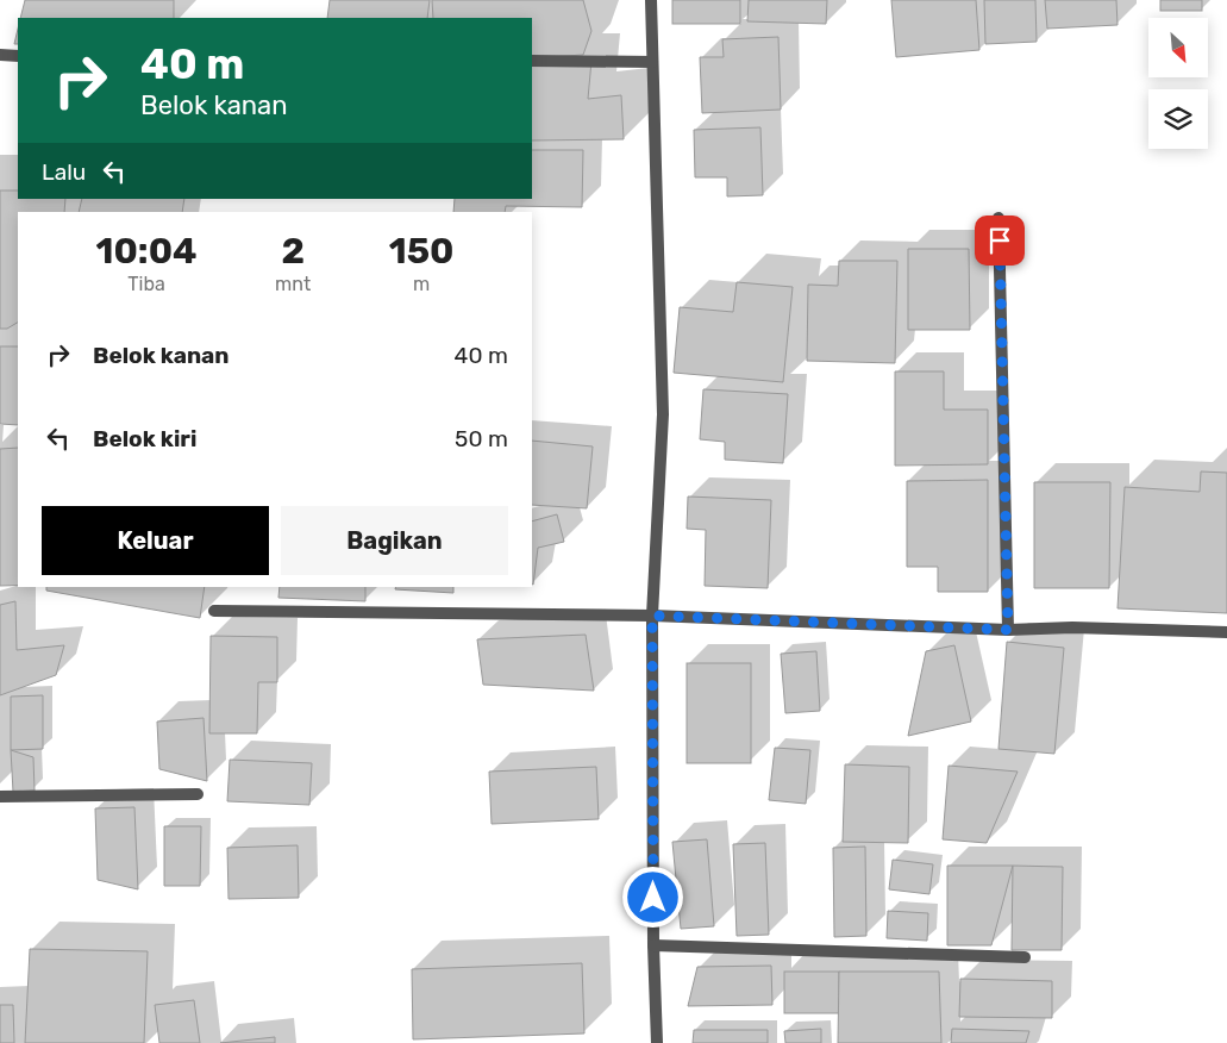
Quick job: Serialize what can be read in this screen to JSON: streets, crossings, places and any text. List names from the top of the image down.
{
  "north": "bottom right",
  "page": {
    "turn": ["40 m", "Belok kanan"],
    "then": "Lalu",
    "eta": [
      "10:04",
      "Tiba",
      "2",
      "mnt",
      "150",
      "m"
    ],
    "list": [
      {
        "name": "Belok kanan",
        "value": "40 m"
      },
      {
        "name": "Belok kiri",
        "value": "50 m"
      }
    ],
    "buttons": ["Keluar", "Bagikan"]
  }
}
